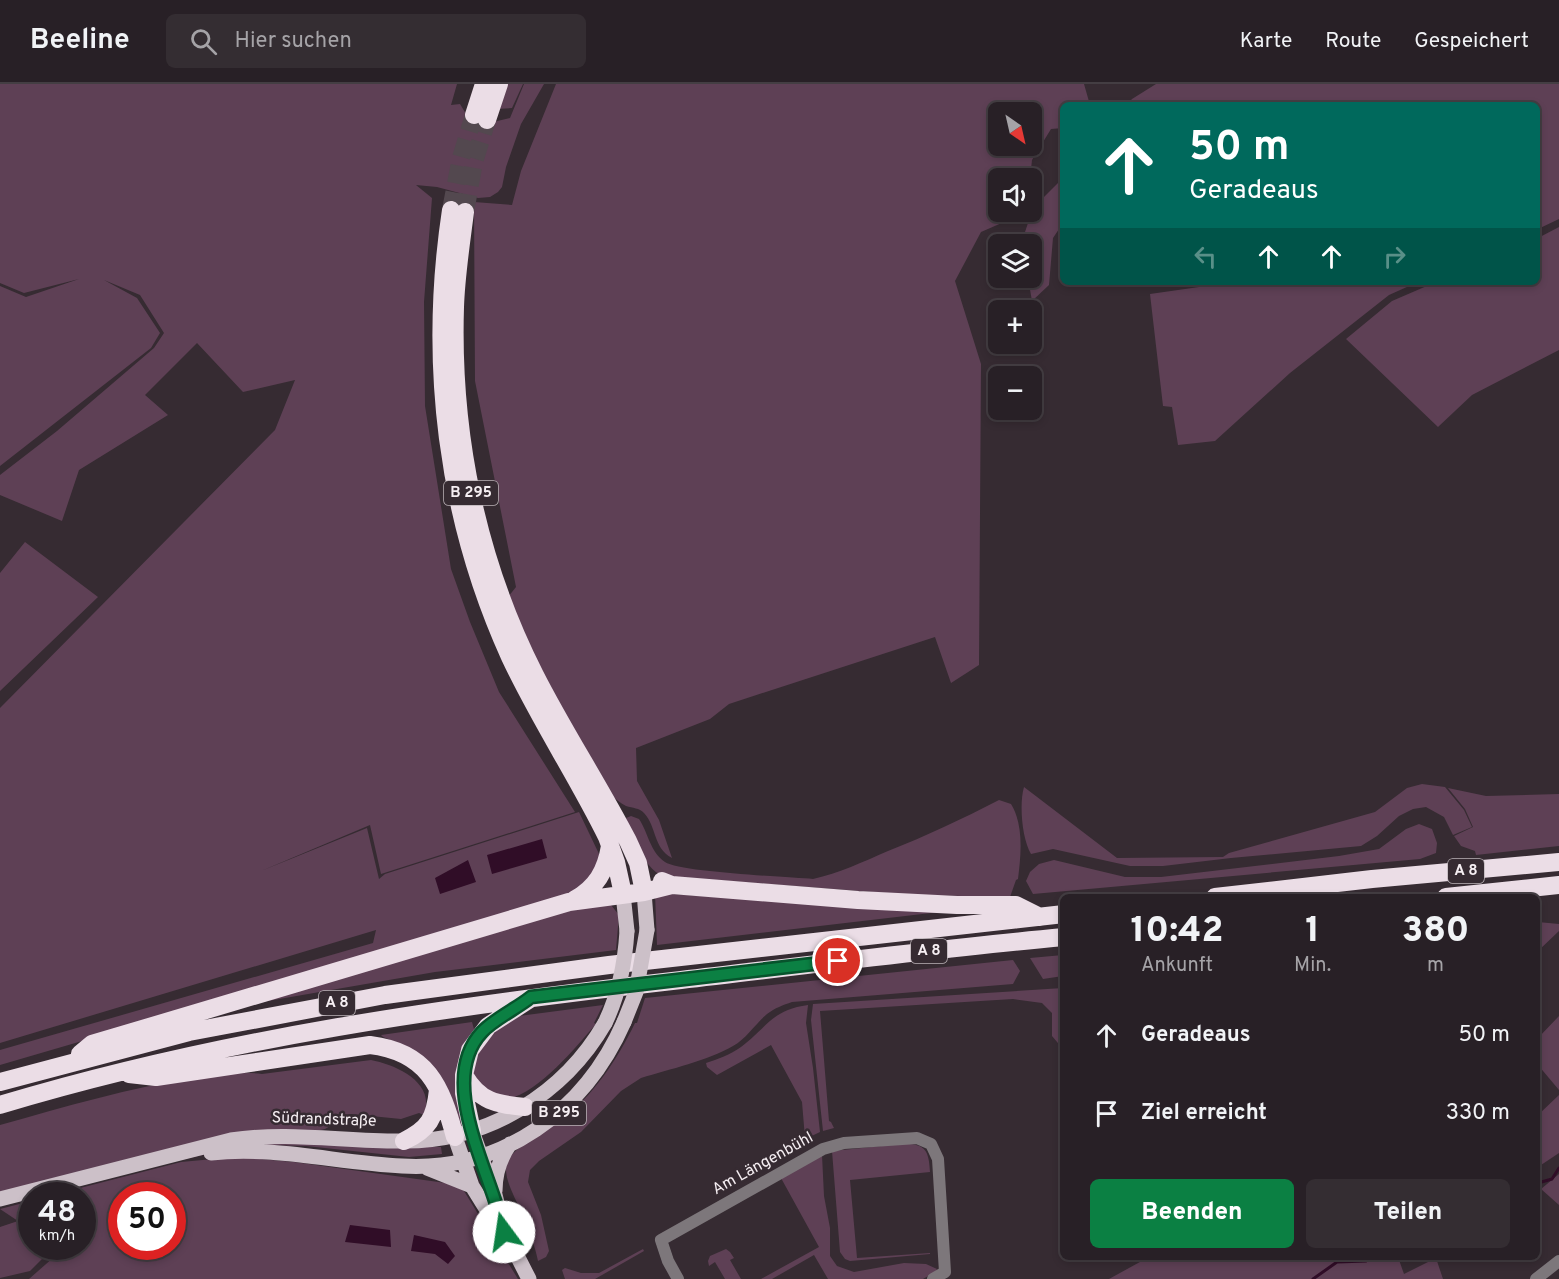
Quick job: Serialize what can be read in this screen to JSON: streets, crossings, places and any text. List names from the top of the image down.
{
  "streets": {
    "highway": ["B 295", "A 8"],
    "main road": ["Südrandstraße"],
    "street": ["Am Längenbühl"]
  },
  "crossings": [
    ["B 295", "A 8"],
    ["B 295", "Südrandstraße"]
  ],
  "north": "bottom right",
  "page": {
    "header": "Beeline",
    "search": "Hier suchen",
    "nav": ["Karte", "Route", "Gespeichert"],
    "map_buttons": ["+", "−"],
    "turn": ["50 m", "Geradeaus"],
    "eta": [
      "10:42",
      "Ankunft",
      "1",
      "Min.",
      "380",
      "m"
    ],
    "list": [
      {
        "name": "Geradeaus",
        "value": "50 m"
      },
      {
        "name": "Ziel erreicht",
        "value": "330 m"
      }
    ],
    "buttons": ["Beenden", "Teilen"],
    "speed": "48 km/h",
    "limit": "50"
  }
}
